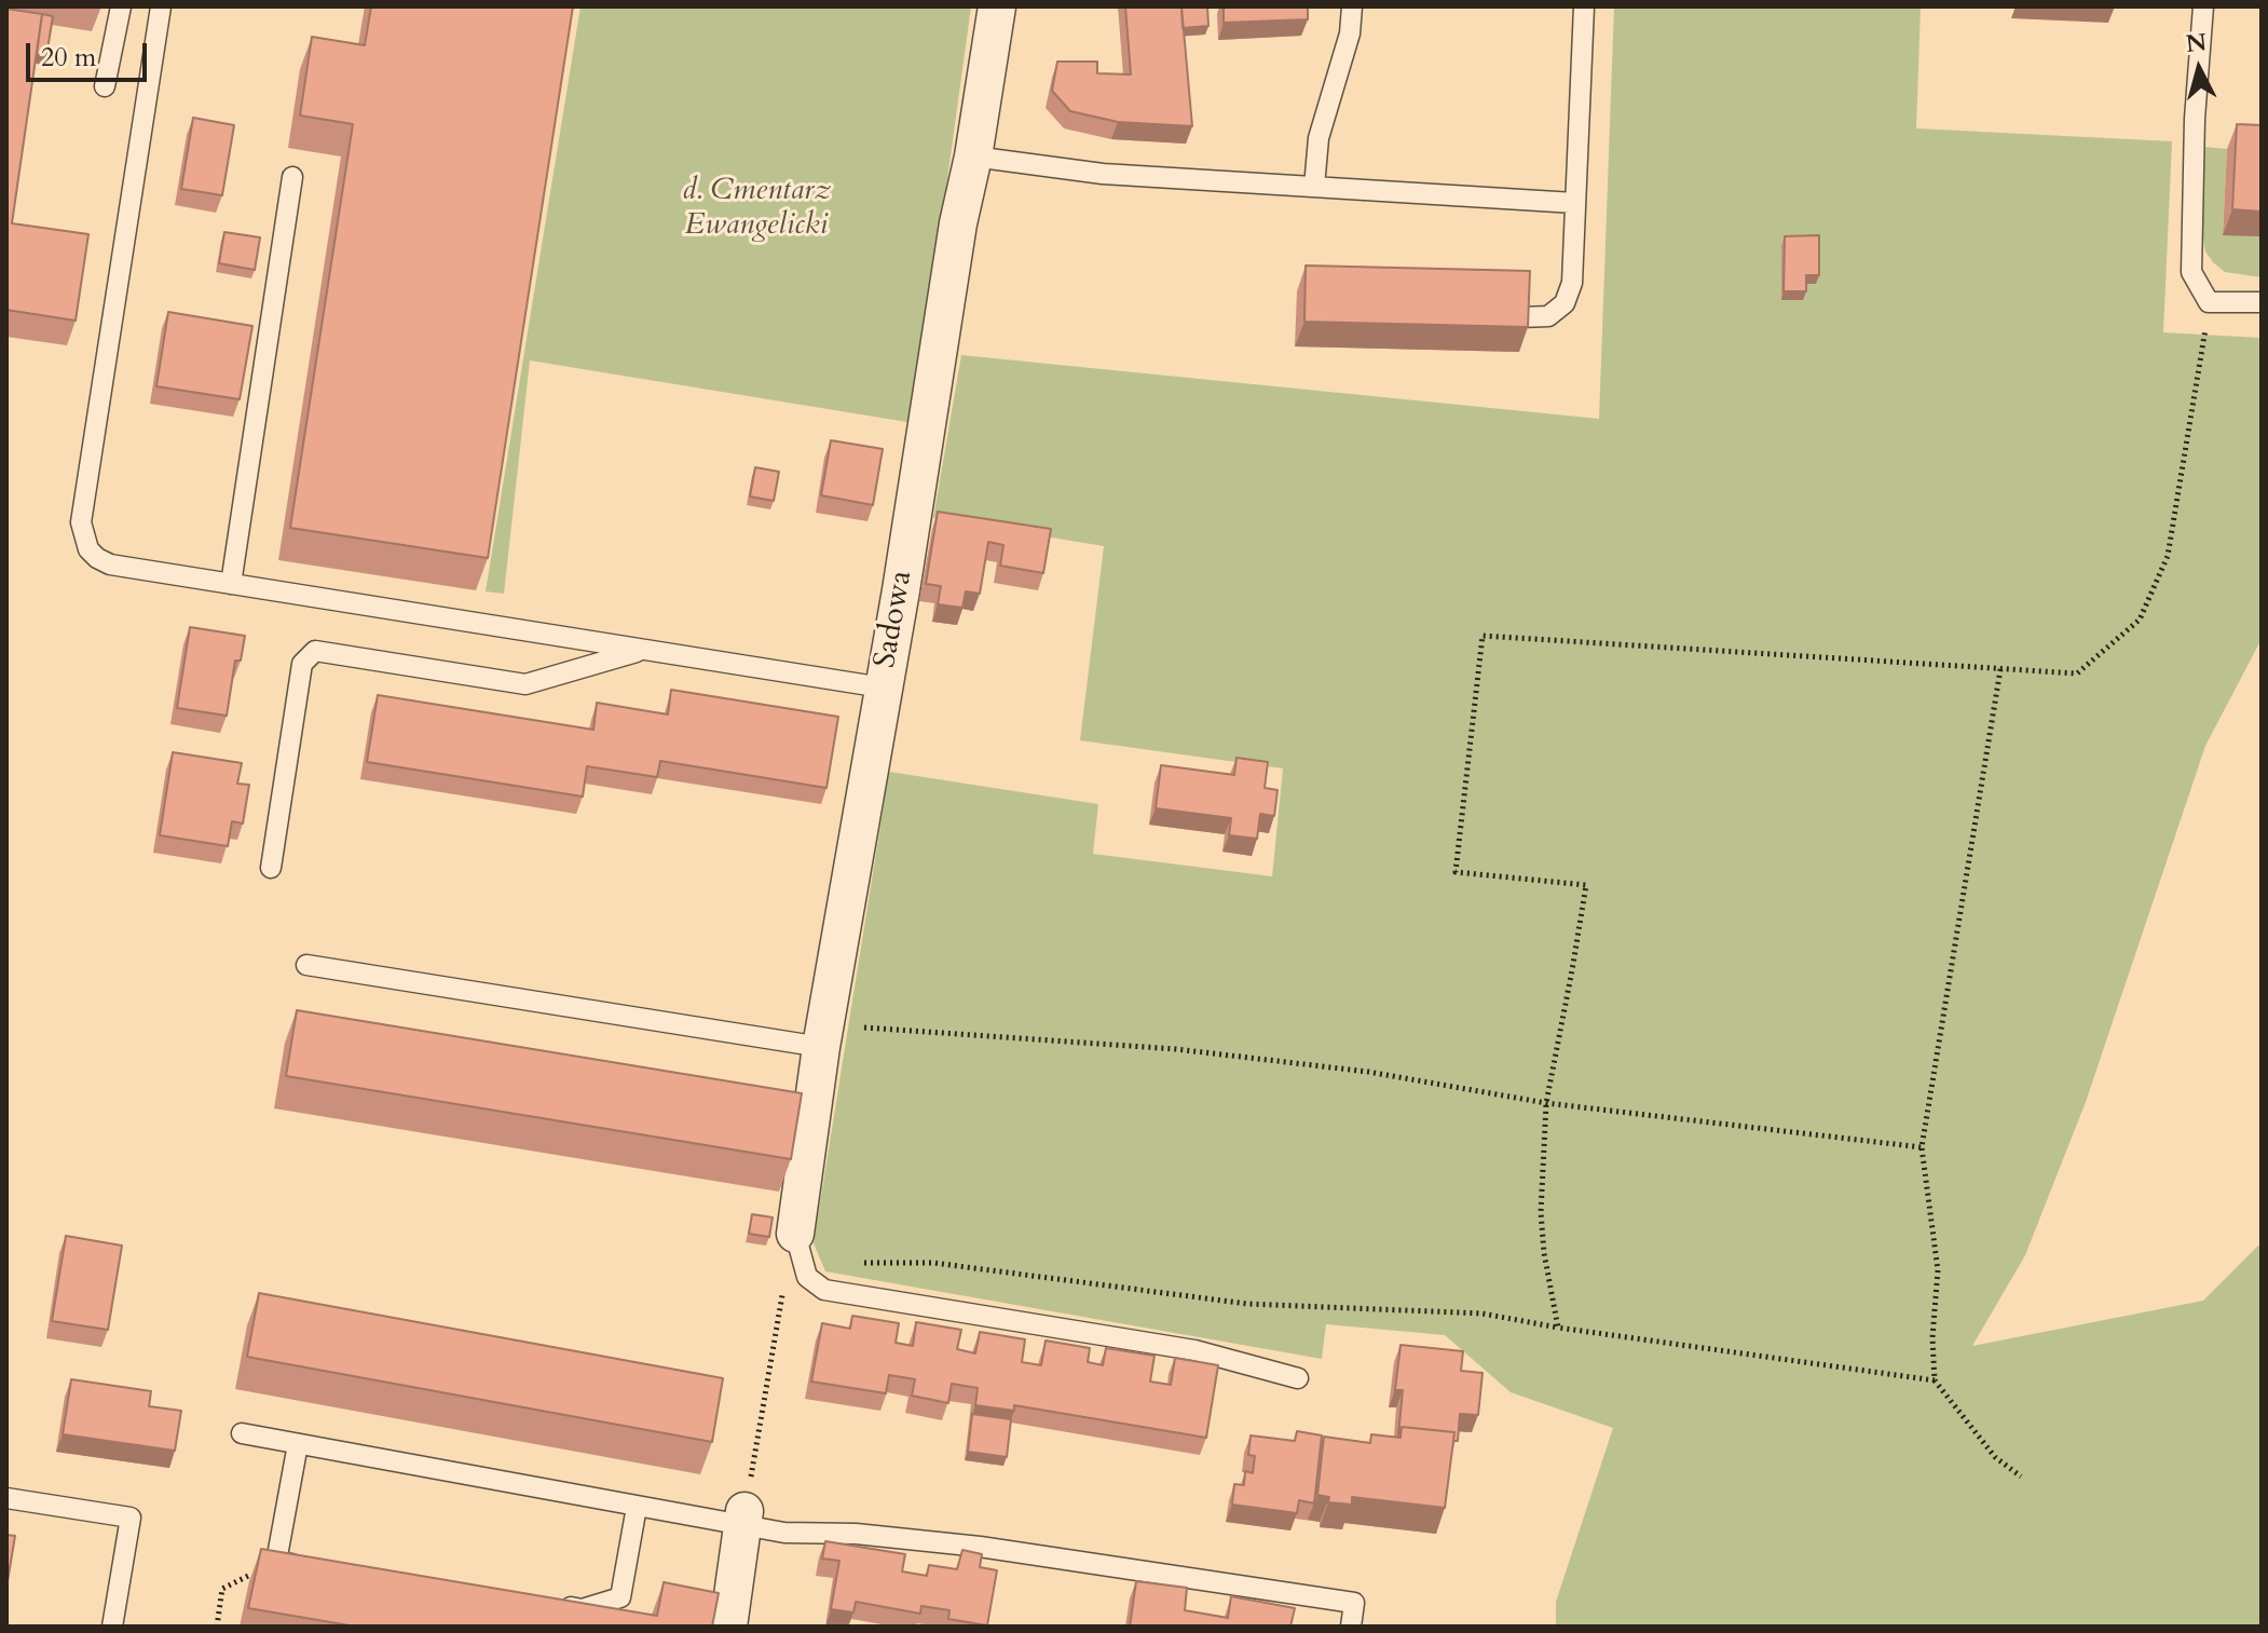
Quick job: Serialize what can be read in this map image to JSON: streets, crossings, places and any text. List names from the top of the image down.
{
  "streets": {
    "street": ["Sadowa"]
  },
  "parks": ["d. Cmentarz Ewangelicki"],
  "scale_bar": "20 m",
  "north": "top"
}
